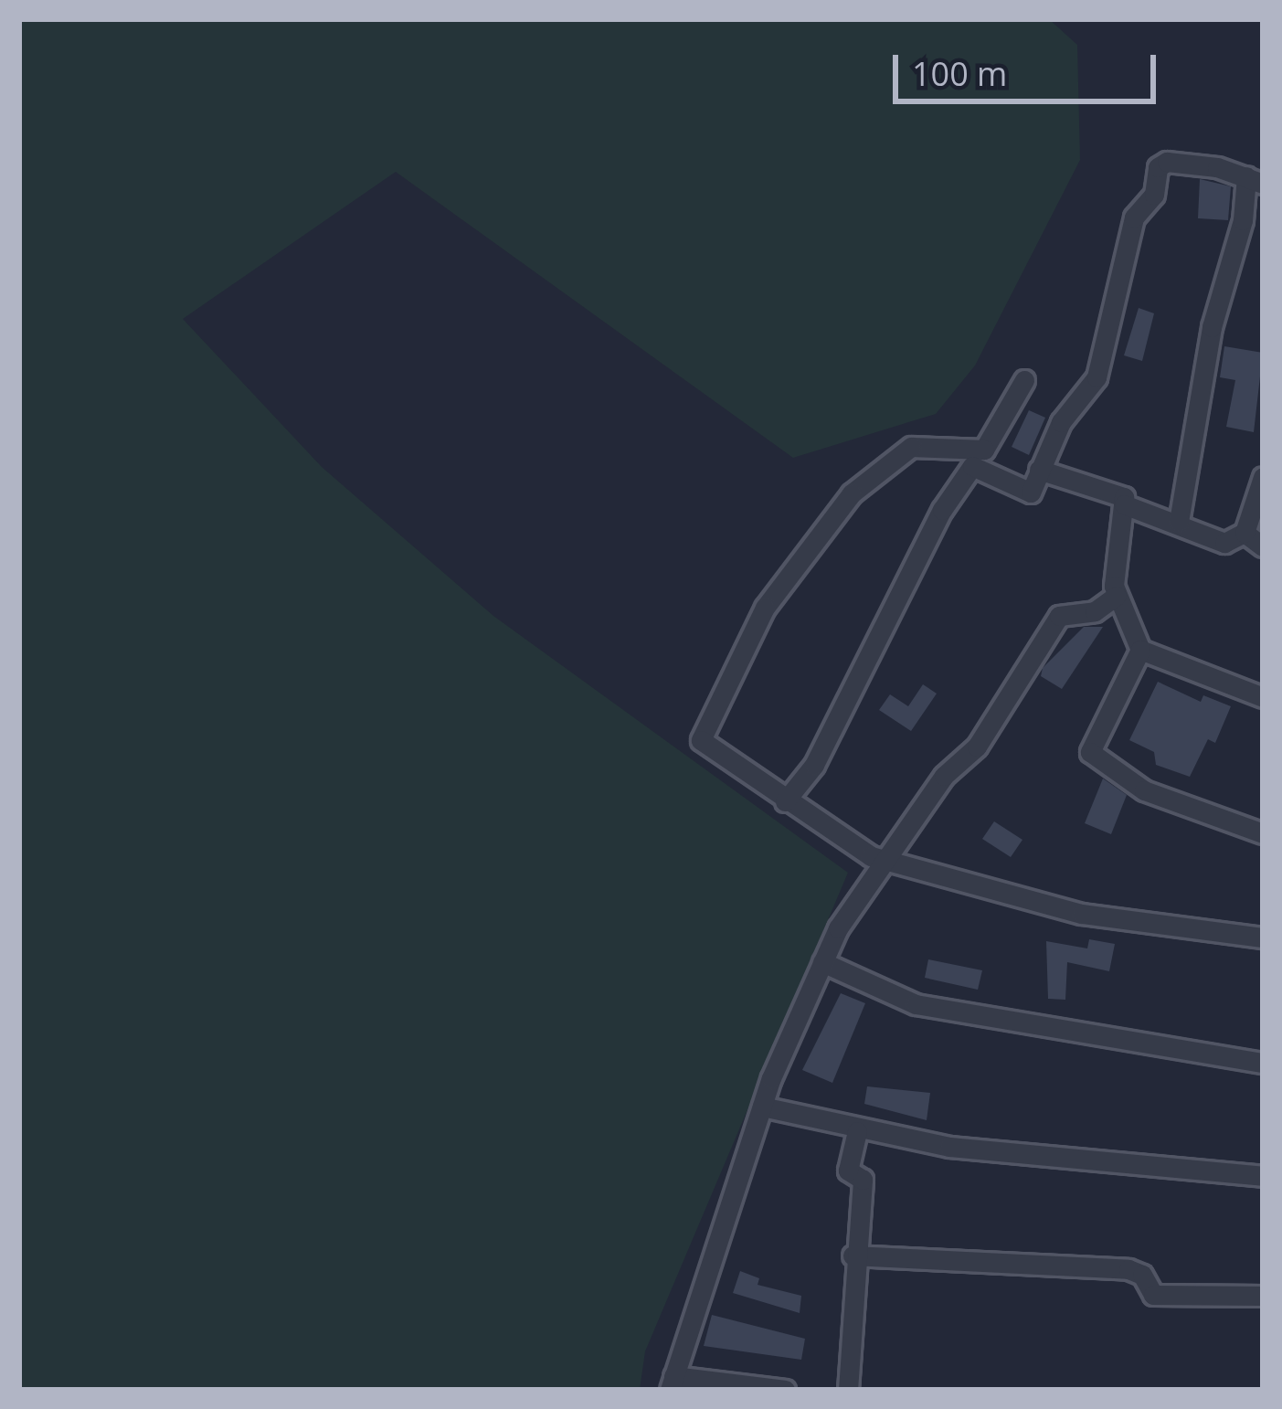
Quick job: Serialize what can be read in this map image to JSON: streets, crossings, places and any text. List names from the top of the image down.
{
  "scale_bar": "100 m"
}
